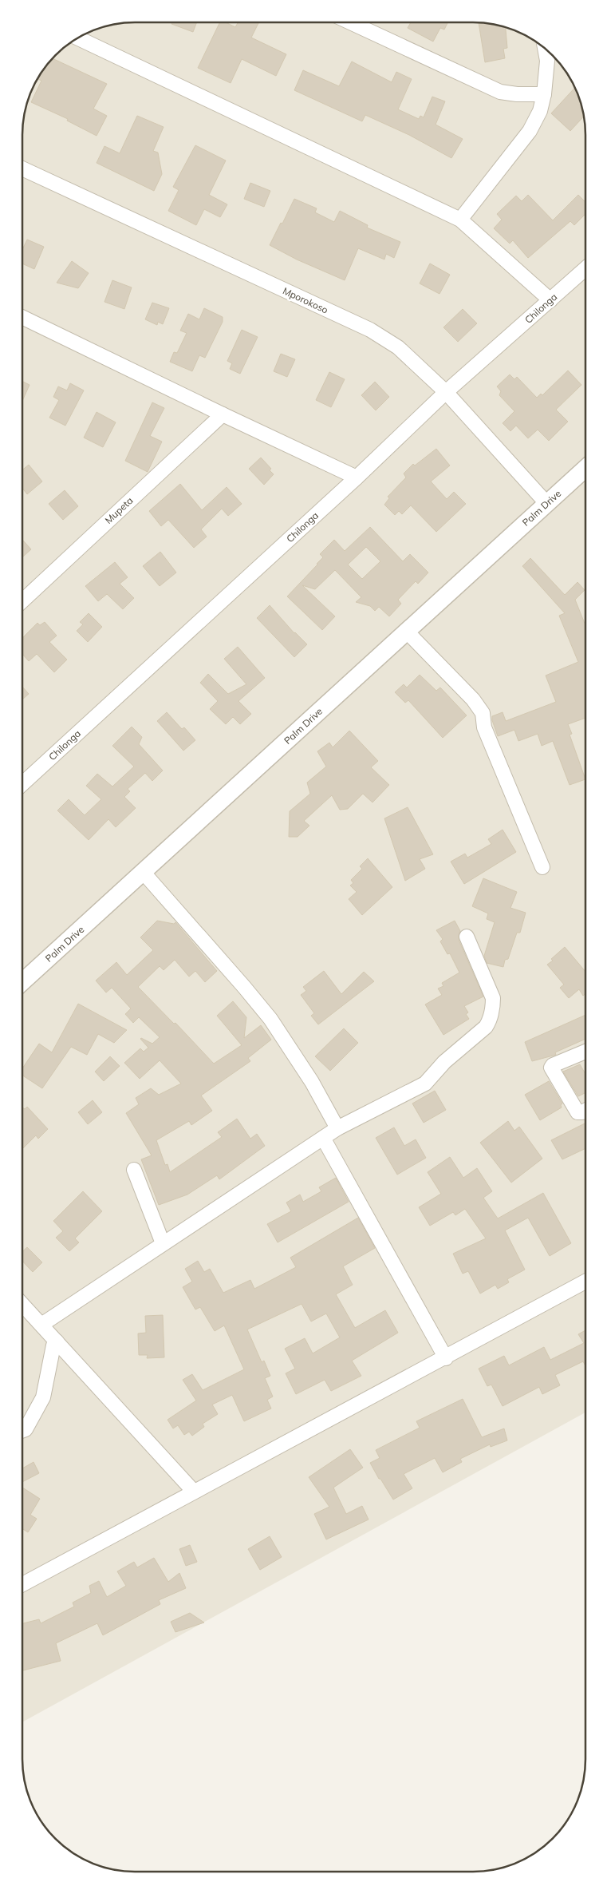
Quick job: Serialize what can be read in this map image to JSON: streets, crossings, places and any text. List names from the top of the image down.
{
  "streets": {
    "street": [
      "Mporokoso",
      "Chilonga",
      "Palm Drive",
      "Mupeta"
    ]
  },
  "crossings": [
    ["Mporokoso", "Chilonga"],
    ["Mporokoso", "Palm Drive"]
  ]
}
